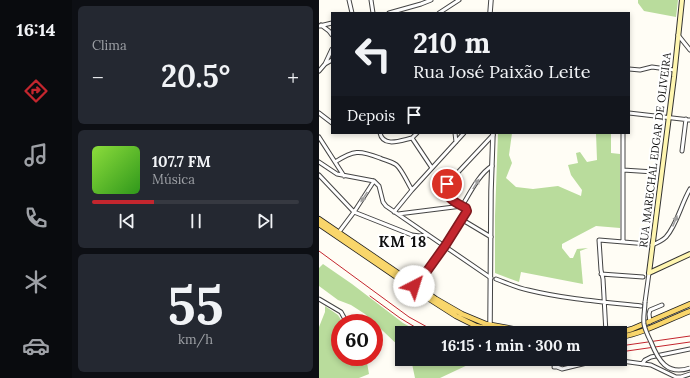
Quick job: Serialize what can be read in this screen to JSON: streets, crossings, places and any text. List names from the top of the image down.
{
  "streets": {
    "main road": ["RUA MARECHAL EDGAR DE OLIVEIRA"]
  },
  "districts": ["KM 18"],
  "page": {
    "tabs": "16:14",
    "tile": [
      "Clima",
      ["55", "km/h"]
    ],
    "turn": ["210 m", "Rua José Paixão Leite"],
    "heat": ["−", "20.5°", "+"],
    "then": "Depois",
    "song": ["107.7 FM", "Música"],
    "limit": "60",
    "trip": "16:15 · 1 min · 300 m"
  }
}
